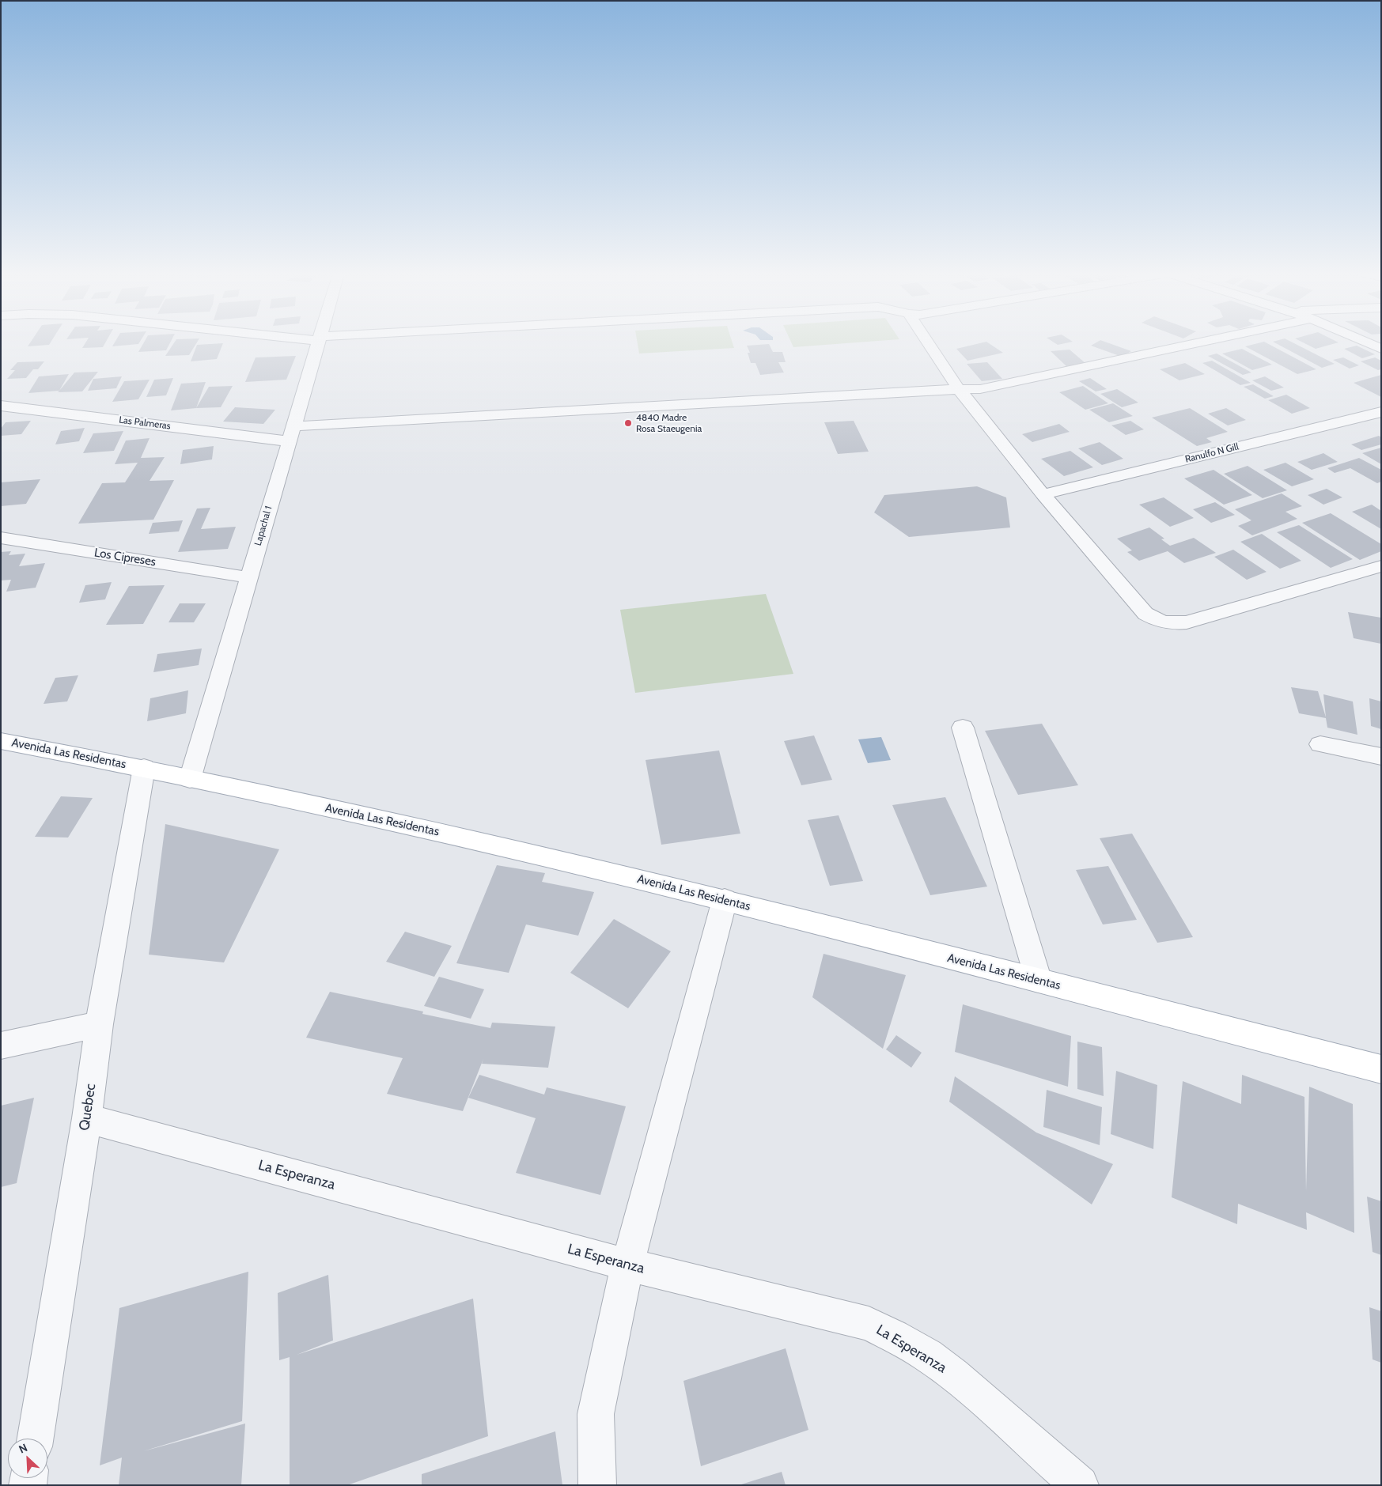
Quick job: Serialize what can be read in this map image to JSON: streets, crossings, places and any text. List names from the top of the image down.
{
  "streets": {
    "main road": ["Avenida Las Residentas"],
    "street": [
      "Las Palmeras",
      "Ranulfo N Gill",
      "Lapachal 1",
      "Los Cipreses",
      "Quebec",
      "La Esperanza"
    ]
  },
  "crossings": [
    ["Las Palmeras", "Lapachal 1"],
    ["Lapachal 1", "Los Cipreses"],
    ["Lapachal 1", "Avenida Las Residentas"],
    ["Avenida Las Residentas", "Quebec"],
    ["Quebec", "La Esperanza"]
  ],
  "places": ["4840 Madre Rosa Staeugenia"],
  "north": "top left"
}
